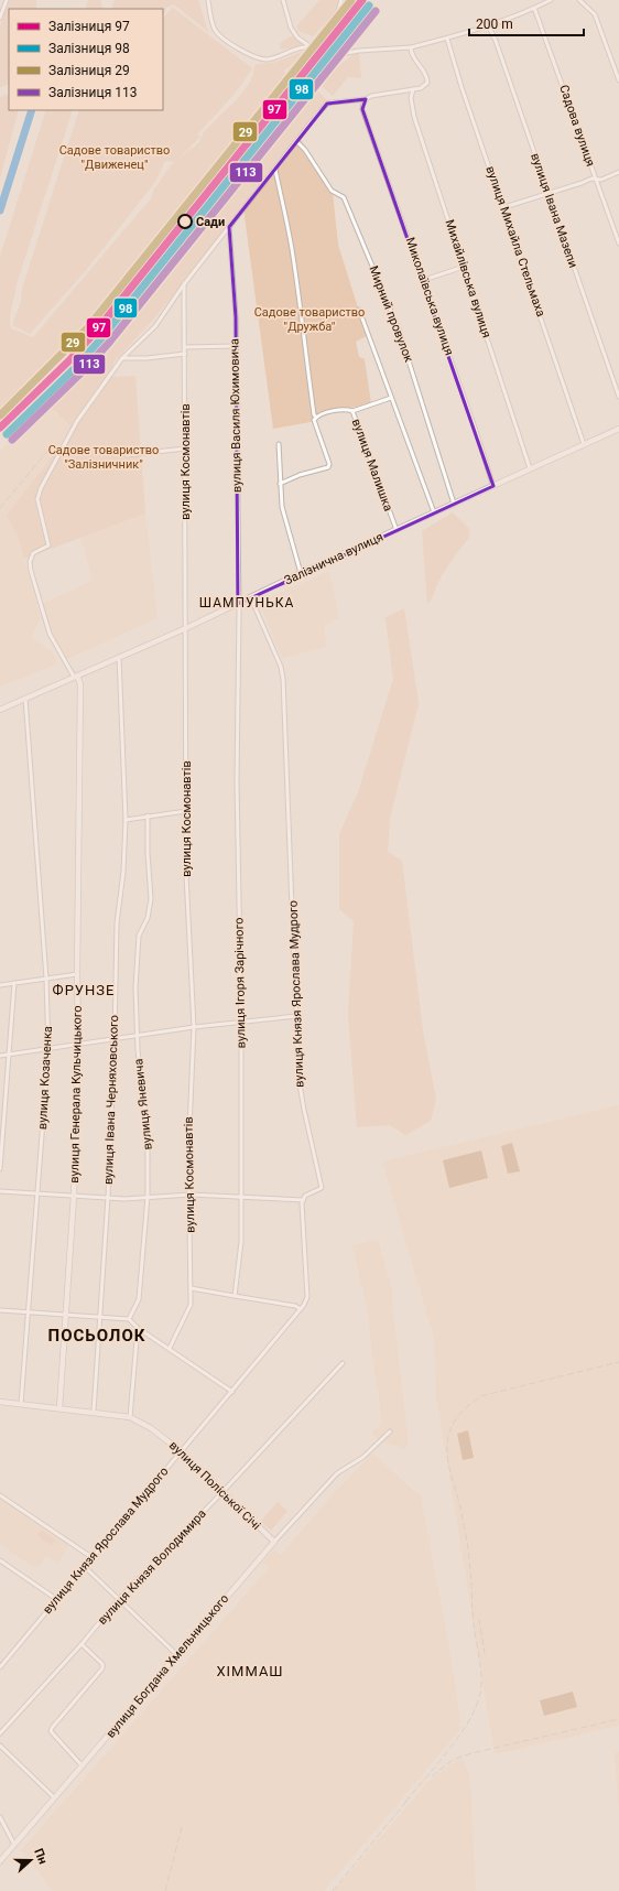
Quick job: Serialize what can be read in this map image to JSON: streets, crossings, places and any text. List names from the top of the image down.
{
  "streets": {
    "street": [
      "Садова вулиця",
      "вулиця Івана Мазепи",
      "вулиця Михайла Стельмаха",
      "Михайлівська вулиця",
      "Миколаївська вулиця",
      "Мирний провулок",
      "вулиця Василя Юхимовича",
      "вулиця Космонавтів",
      "вулиця Малишка",
      "Залізнична вулиця",
      "вулиця Ігоря Зарічного",
      "вулиця Князя Ярослава Мудрого",
      "вулиця Козаченка",
      "вулиця Генерала Кульчицького",
      "вулиця Івана Черняховського",
      "вулиця Яневича",
      "вулиця Поліської Січі",
      "вулиця Князя Володимира",
      "вулиця Богдана Хмельницького"
    ]
  },
  "crossings": [
    ["вулиця Михайла Стельмаха", "Залізнична вулиця"],
    ["Михайлівська вулиця", "Залізнична вулиця"],
    ["Миколаївська вулиця", "Залізнична вулиця"],
    ["Мирний провулок", "Залізнична вулиця"],
    ["вулиця Василя Юхимовича", "Залізнична вулиця"],
    ["вулиця Василя Юхимовича", "вулиця Ігоря Зарічного"],
    ["вулиця Космонавтів", "Залізнична вулиця"],
    ["вулиця Малишка", "Залізнична вулиця"],
    ["Залізнична вулиця", "вулиця Ігоря Зарічного"],
    ["Залізнична вулиця", "вулиця Князя Ярослава Мудрого"],
    ["Залізнична вулиця", "вулиця Козаченка"],
    ["Залізнична вулиця", "вулиця Генерала Кульчицького"],
    ["Залізнична вулиця", "вулиця Івана Черняховського"],
    ["вулиця Князя Ярослава Мудрого", "вулиця Поліської Січі"],
    ["вулиця Козаченка", "вулиця Поліської Січі"],
    ["вулиця Генерала Кульчицького", "вулиця Поліської Січі"],
    ["вулиця Івана Черняховського", "вулиця Поліської Січі"],
    ["вулиця Поліської Січі", "вулиця Князя Володимира"],
    ["вулиця Поліської Січі", "вулиця Богдана Хмельницького"]
  ],
  "districts": [
    "ШАМПУНЬКА",
    "ФРУНЗЕ",
    "ПОСЬОЛОК",
    "ХІММАШ"
  ],
  "parks": ["Садове товариство \"Движенец\"", "Садове товариство \"Дружба\"", "Садове товариство \"Залізничник\""],
  "places": ["Сади"],
  "lines": [
    "rail line 97",
    "rail line 29",
    "rail line 98",
    "rail line 113"
  ],
  "legend": [
    "Залізниця 97",
    "Залізниця 98",
    "Залізниця 29",
    "Залізниця 113"
  ],
  "scale_bar": "200 m",
  "north": "right"
}
